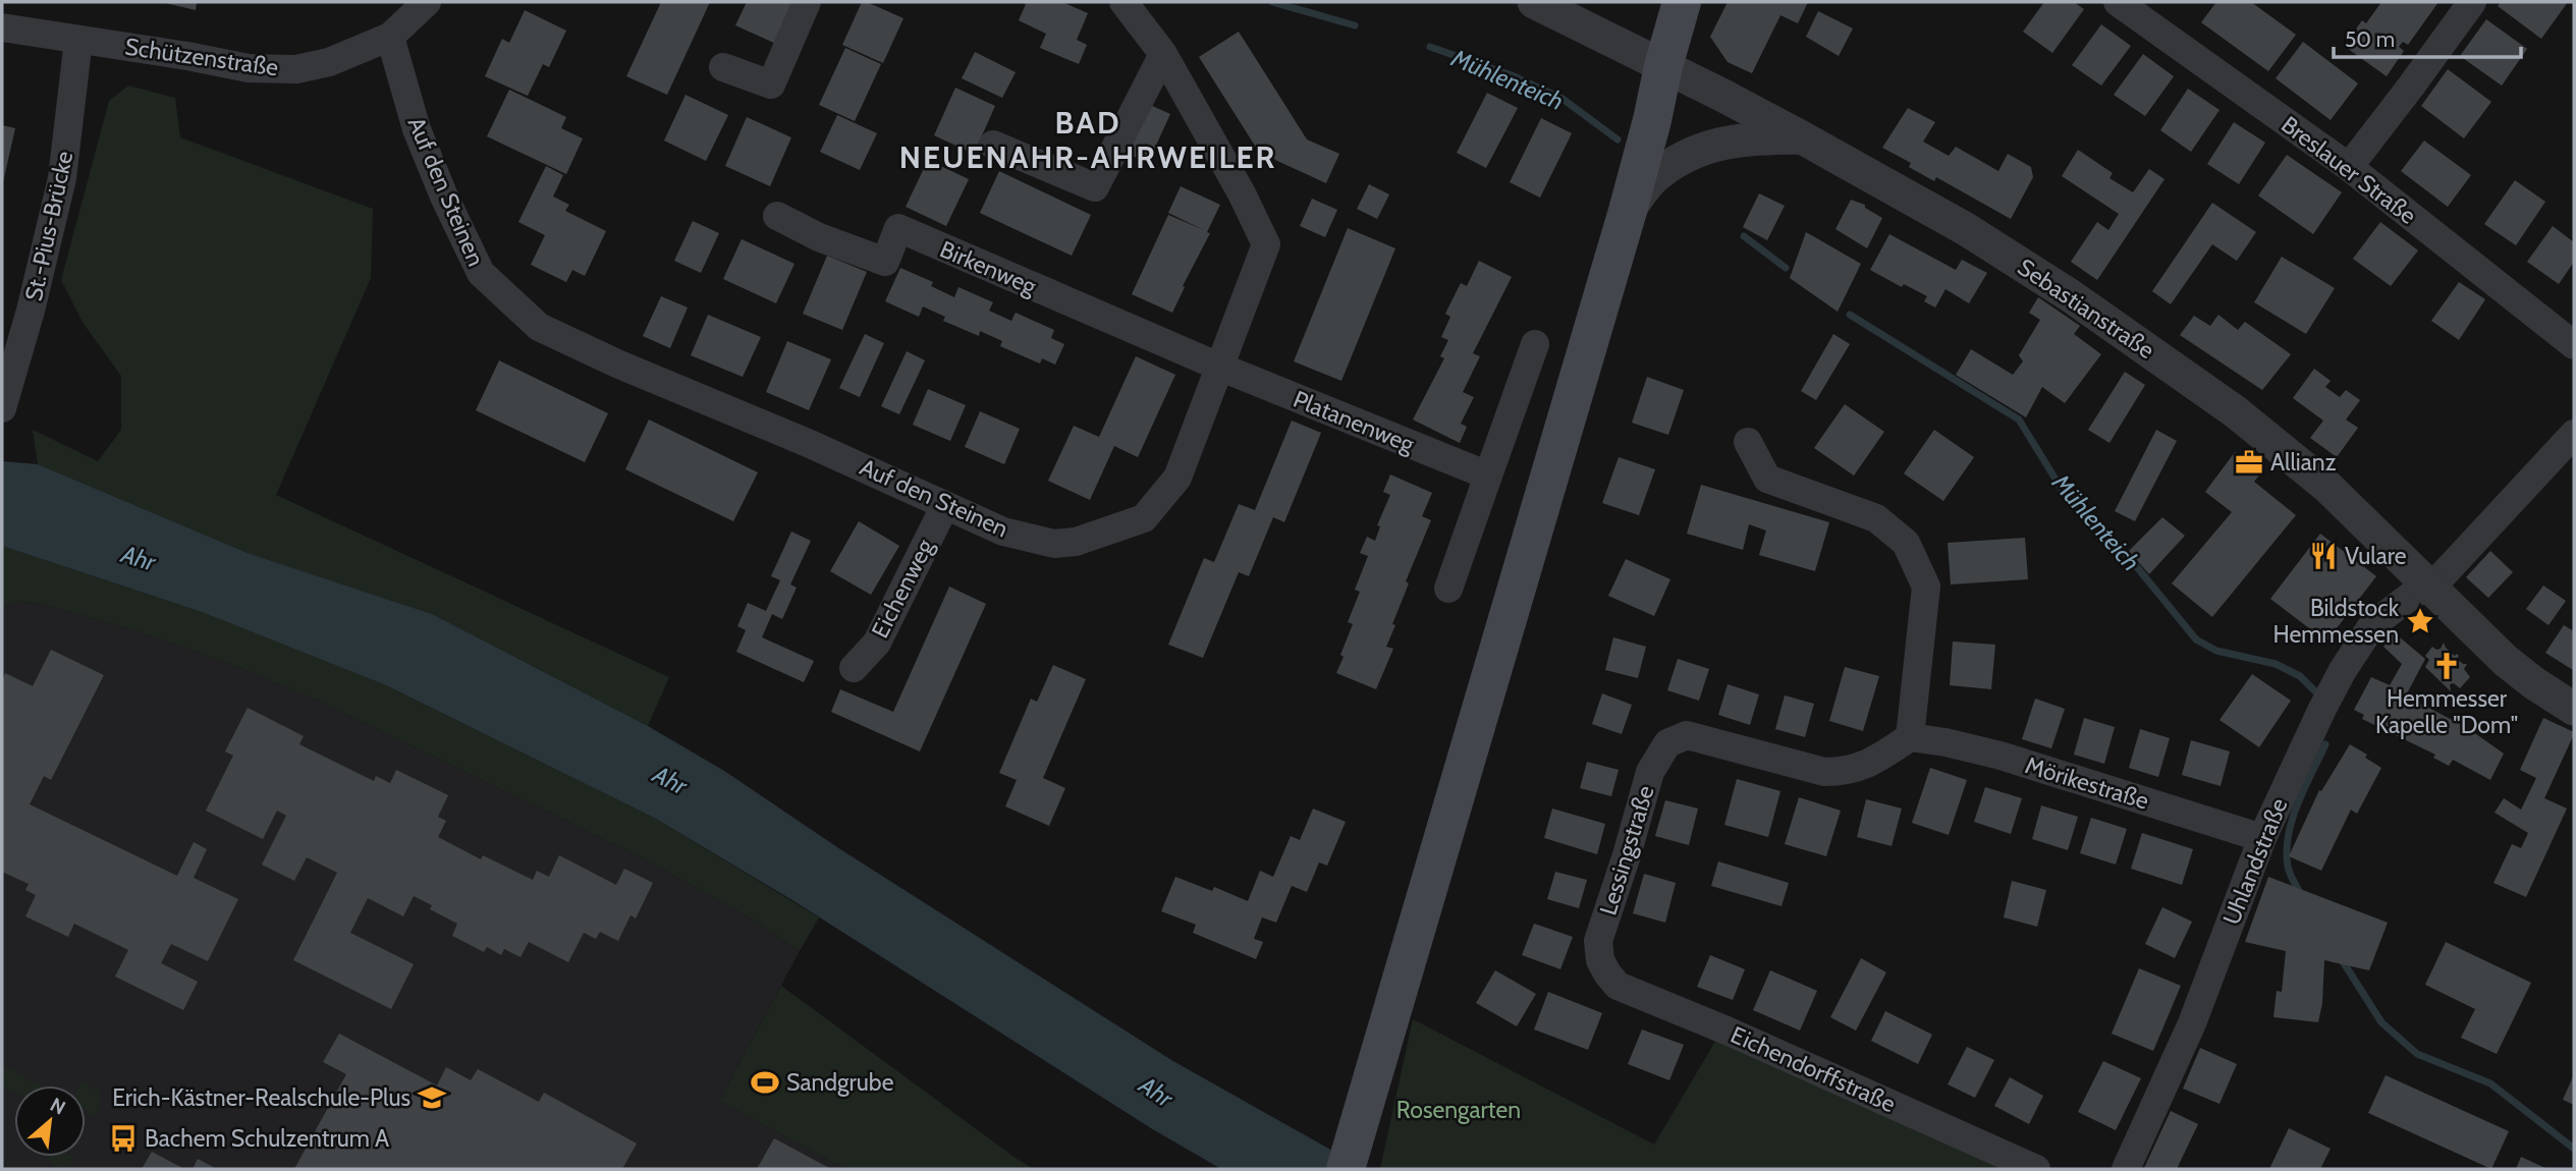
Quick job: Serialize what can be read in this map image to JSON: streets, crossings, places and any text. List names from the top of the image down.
{
  "streets": {
    "street": [
      "Schützenstraße",
      "Breslauer Straße",
      "Auf den Steinen",
      "St.-Pius-Brücke",
      "Birkenweg",
      "Sebastianstraße",
      "Platanenweg",
      "Eichenweg",
      "Mörikestraße",
      "Lessingstraße",
      "Uhlandstraße",
      "Eichendorffstraße"
    ]
  },
  "crossings": [
    ["Schützenstraße", "Auf den Steinen"],
    ["Schützenstraße", "St.-Pius-Brücke"],
    ["Auf den Steinen", "Birkenweg"],
    ["Auf den Steinen", "Platanenweg"],
    ["Auf den Steinen", "Eichenweg"],
    ["Birkenweg", "Platanenweg"],
    ["Sebastianstraße", "Uhlandstraße"],
    ["Mörikestraße", "Lessingstraße"],
    ["Mörikestraße", "Uhlandstraße"],
    ["Lessingstraße", "Eichendorffstraße"]
  ],
  "districts": ["BAD NEUENAHR-AHRWEILER"],
  "water": ["Mühlenteich", "Ahr"],
  "parks": ["Rosengarten"],
  "places": {
    "office": ["Allianz"],
    "restaurant": ["Vulare"],
    "place": ["Bildstock Hemmessen"],
    "church": ["Hemmesser Kapelle \"Dom\""],
    "sports": ["Sandgrube"],
    "school or university": ["Erich-Kästner-Realschule-Plus"],
    "bus stop": ["Bachem Schulzentrum A"]
  },
  "scale_bar": "50 m",
  "north": "top right"
}
